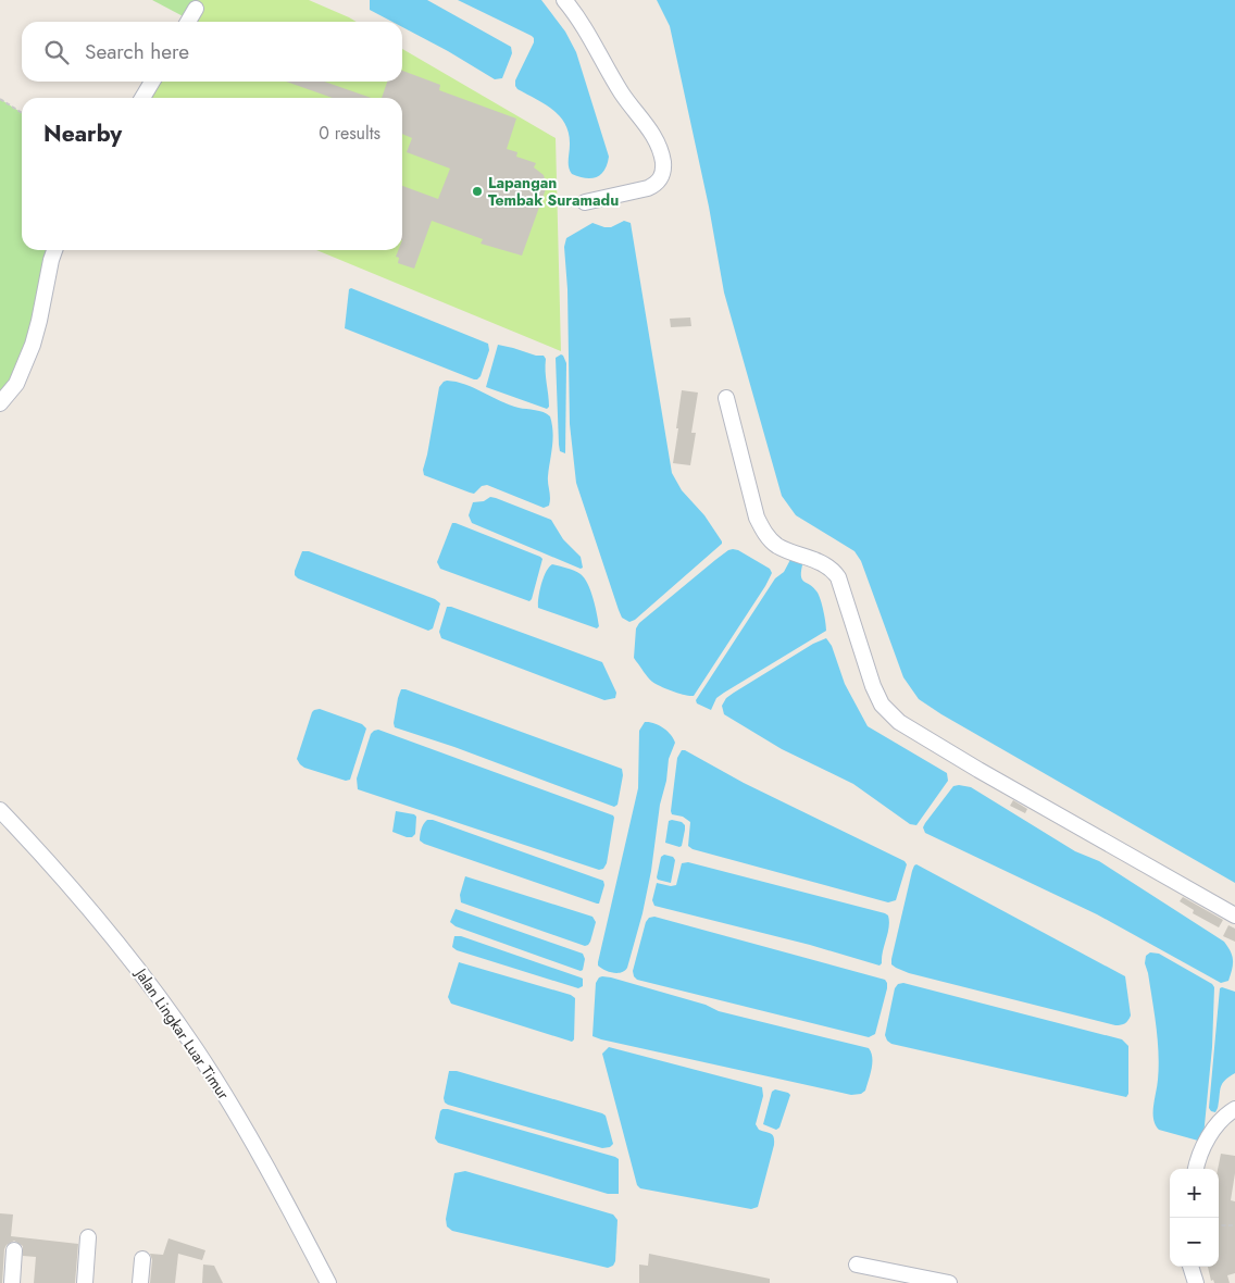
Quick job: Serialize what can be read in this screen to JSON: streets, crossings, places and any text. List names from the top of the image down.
{
  "streets": {
    "street": ["Jalan Lingkar Luar Timur"]
  },
  "places": ["Lapangan Tembak Suramadu"],
  "page": {
    "search": "Search here",
    "heading": ["Nearby", "0 results"],
    "map_buttons": ["+", "−"]
  }
}
